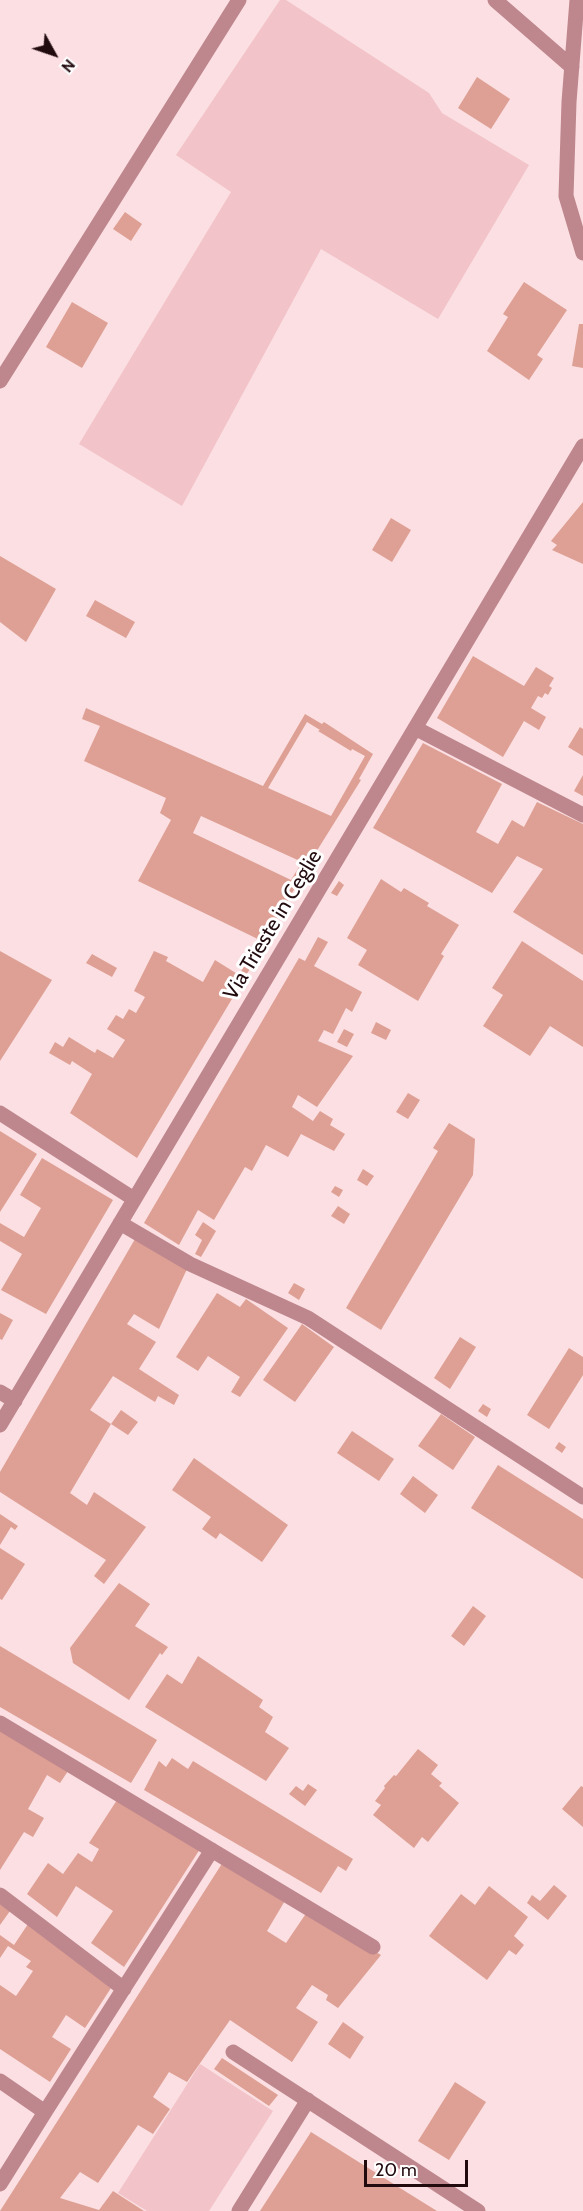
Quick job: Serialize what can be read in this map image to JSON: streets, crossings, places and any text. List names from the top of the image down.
{
  "streets": {
    "street": ["Via Trieste in Ceglie"]
  },
  "scale_bar": "20 m",
  "north": "bottom right"
}
